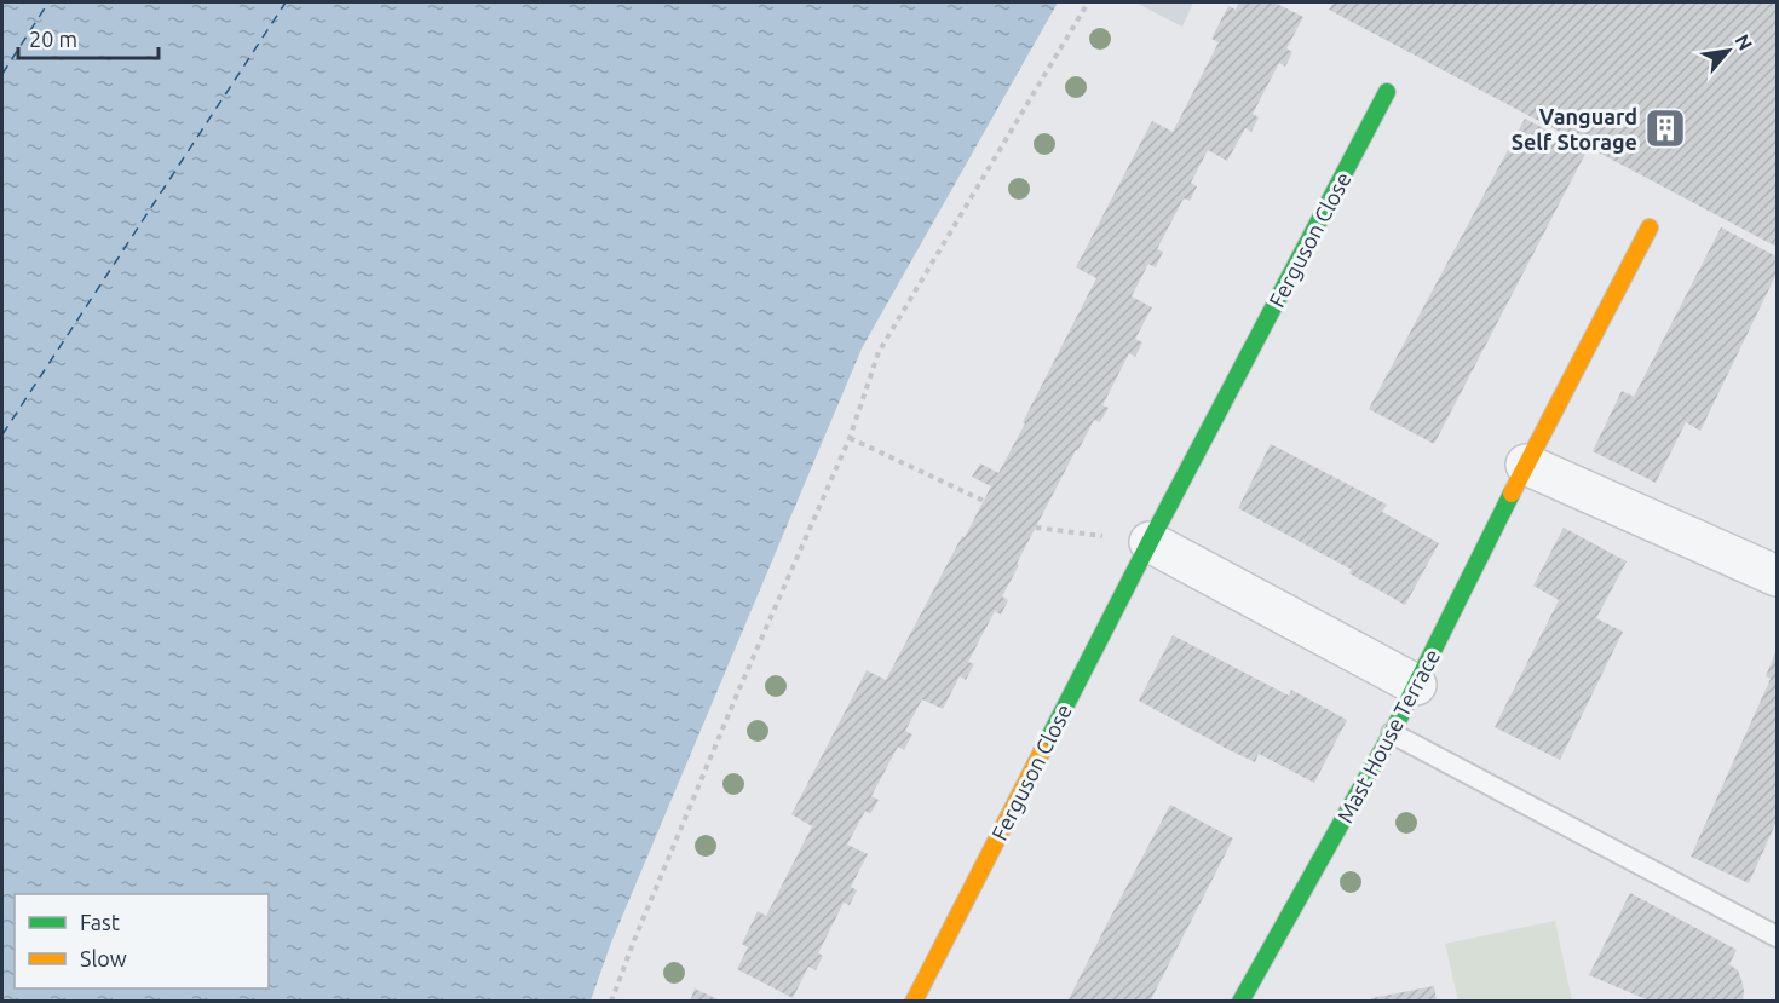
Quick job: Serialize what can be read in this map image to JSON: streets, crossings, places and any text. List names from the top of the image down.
{
  "streets": {
    "street": ["Ferguson Close", "Mast House Terrace"]
  },
  "places": {
    "building": ["Vanguard Self Storage"]
  },
  "legend": ["Fast", "Slow"],
  "scale_bar": "20 m",
  "north": "top right"
}
